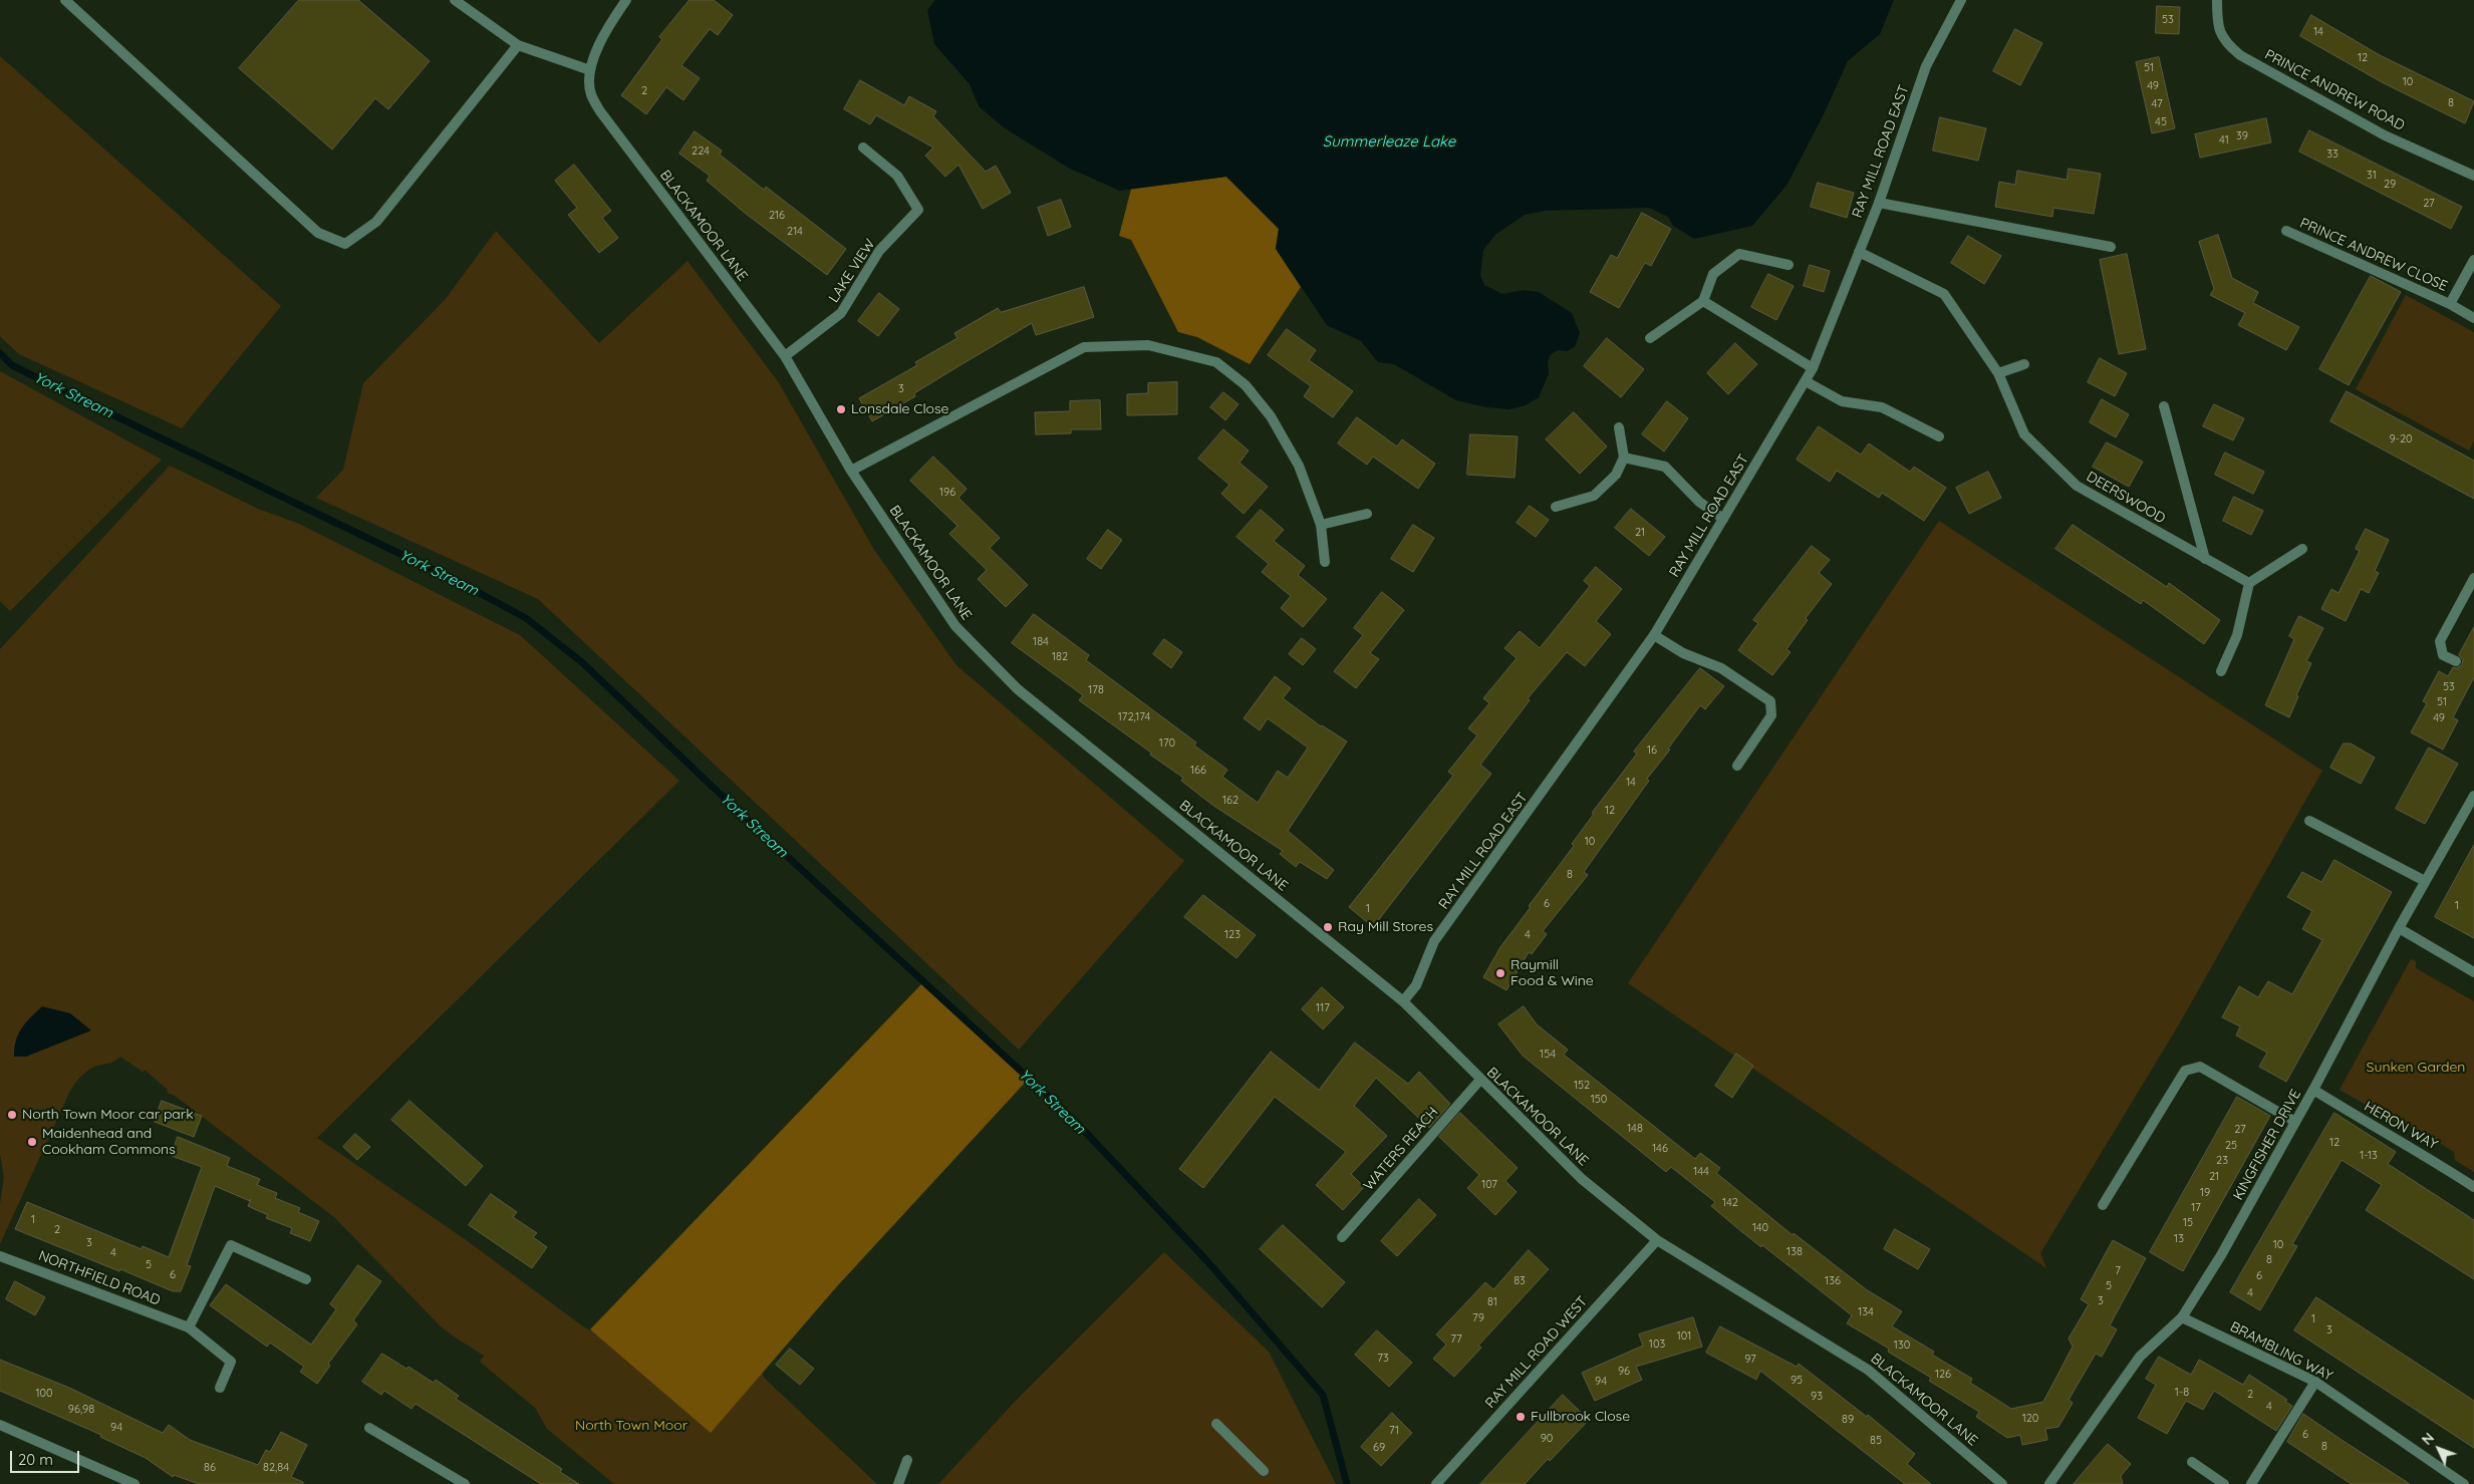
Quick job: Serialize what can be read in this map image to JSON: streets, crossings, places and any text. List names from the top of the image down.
{
  "streets": {
    "street": [
      "PRINCE ANDREW ROAD",
      "RAY MILL ROAD EAST",
      "BLACKAMOOR LANE",
      "PRINCE ANDREW CLOSE",
      "LAKE VIEW",
      "DEERSWOOD",
      "HERON WAY",
      "KINGFISHER DRIVE",
      "WATERS REACH",
      "NORTHFIELD ROAD",
      "BRAMBLING WAY",
      "RAY MILL ROAD WEST"
    ]
  },
  "crossings": [
    ["RAY MILL ROAD EAST", "BLACKAMOOR LANE"],
    ["RAY MILL ROAD EAST", "DEERSWOOD"],
    ["BLACKAMOOR LANE", "LAKE VIEW"],
    ["BLACKAMOOR LANE", "WATERS REACH"],
    ["BLACKAMOOR LANE", "RAY MILL ROAD WEST"],
    ["HERON WAY", "KINGFISHER DRIVE"],
    ["KINGFISHER DRIVE", "BRAMBLING WAY"]
  ],
  "water": ["Summerleaze Lake", "York Stream"],
  "parks": ["Sunken Garden", "North Town Moor"],
  "places": [
    "Lonsdale Close",
    "Ray Mill Stores",
    "Raymill Food & Wine",
    "North Town Moor car park",
    "Maidenhead and Cookham Commons",
    "Fullbrook Close"
  ],
  "house_numbers": [
    "53",
    "14",
    "12",
    "51",
    "10",
    "49",
    "2",
    "8",
    "47",
    "45",
    "39",
    "41",
    "224",
    "33",
    "31",
    "29",
    "27",
    "216",
    "214",
    "3",
    "9-20",
    "196",
    "21",
    "184",
    "182",
    "53",
    "178",
    "51",
    "172,174",
    "49",
    "170",
    "16",
    "166",
    "14",
    "162",
    "12",
    "10",
    "8",
    "6",
    "1",
    "1",
    "123",
    "4",
    "117",
    "154",
    "152",
    "150",
    "148",
    "27",
    "12",
    "25",
    "146",
    "1-13",
    "23",
    "144",
    "21",
    "107",
    "19",
    "142",
    "17",
    "1",
    "15",
    "140",
    "2",
    "13",
    "3",
    "10",
    "138",
    "4",
    "8",
    "5",
    "7",
    "6",
    "6",
    "83",
    "136",
    "5",
    "4",
    "3",
    "81",
    "134",
    "79",
    "1",
    "3",
    "101",
    "77",
    "103",
    "130",
    "73",
    "97",
    "96",
    "126",
    "95",
    "94",
    "1-8",
    "100",
    "2",
    "93",
    "4",
    "96,98",
    "120",
    "89",
    "94",
    "71",
    "6",
    "90",
    "85",
    "8",
    "69",
    "86",
    "82,84"
  ],
  "scale_bar": "20 m",
  "north": "top left"
}
